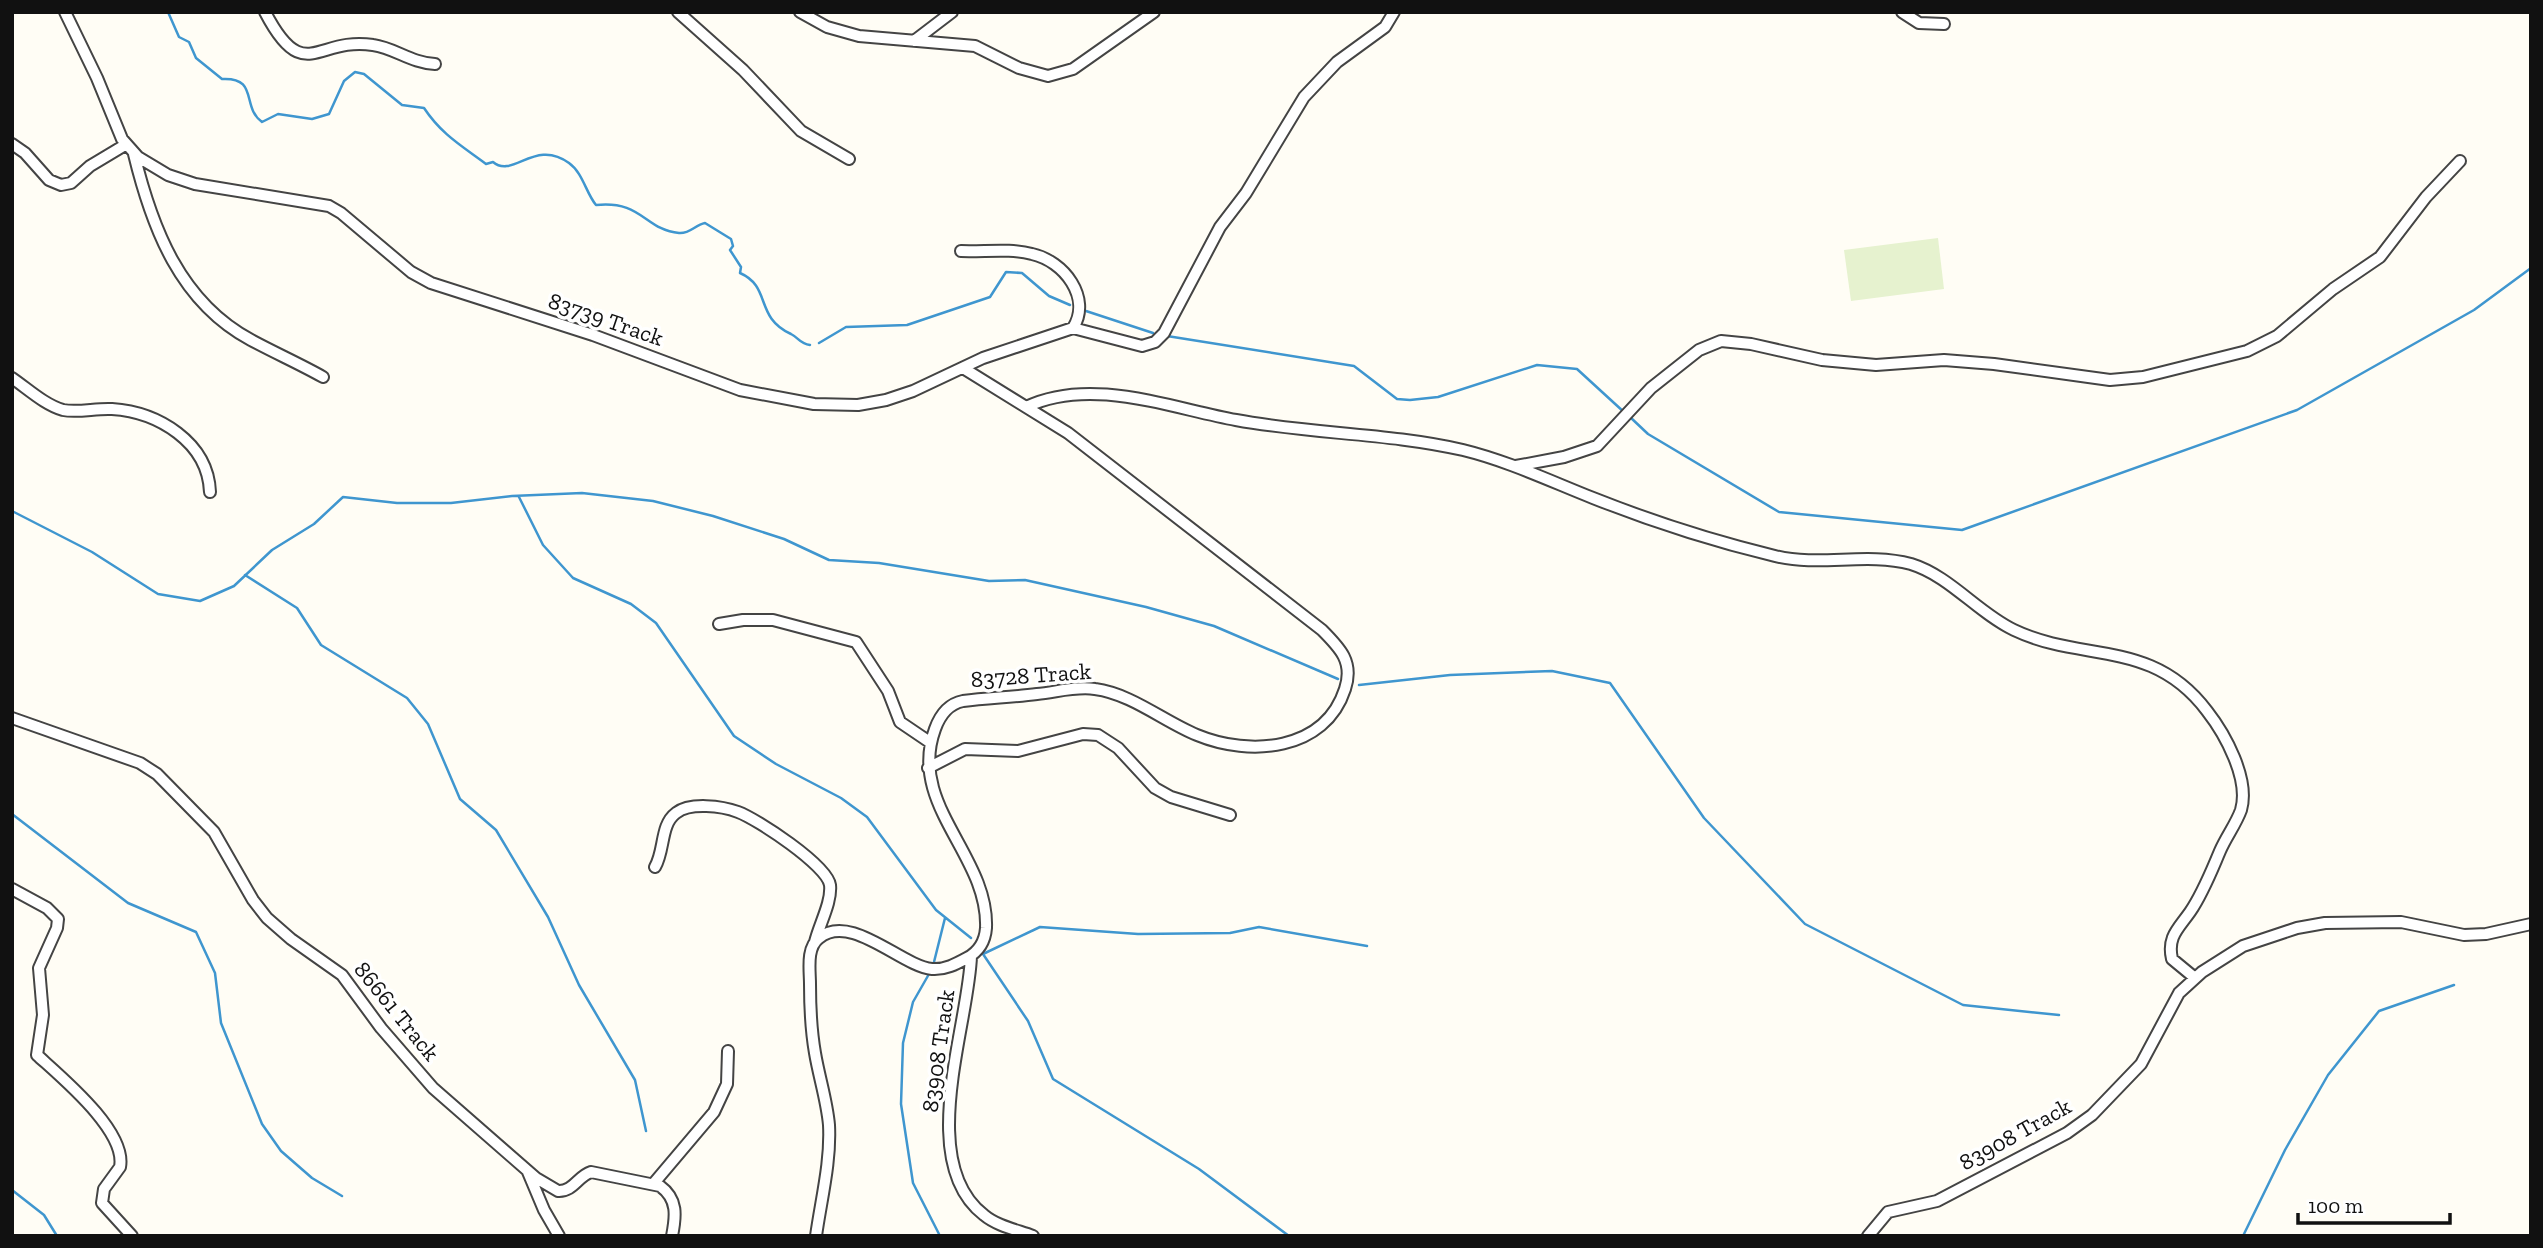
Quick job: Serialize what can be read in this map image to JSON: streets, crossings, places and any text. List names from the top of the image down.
{
  "streets": {
    "street": [
      "83739 Track",
      "83728 Track",
      "86661 Track",
      "83908 Track"
    ]
  },
  "crossings": [
    ["83739 Track", "83728 Track"],
    ["83728 Track", "83908 Track"]
  ],
  "scale_bar": "100 m"
}
